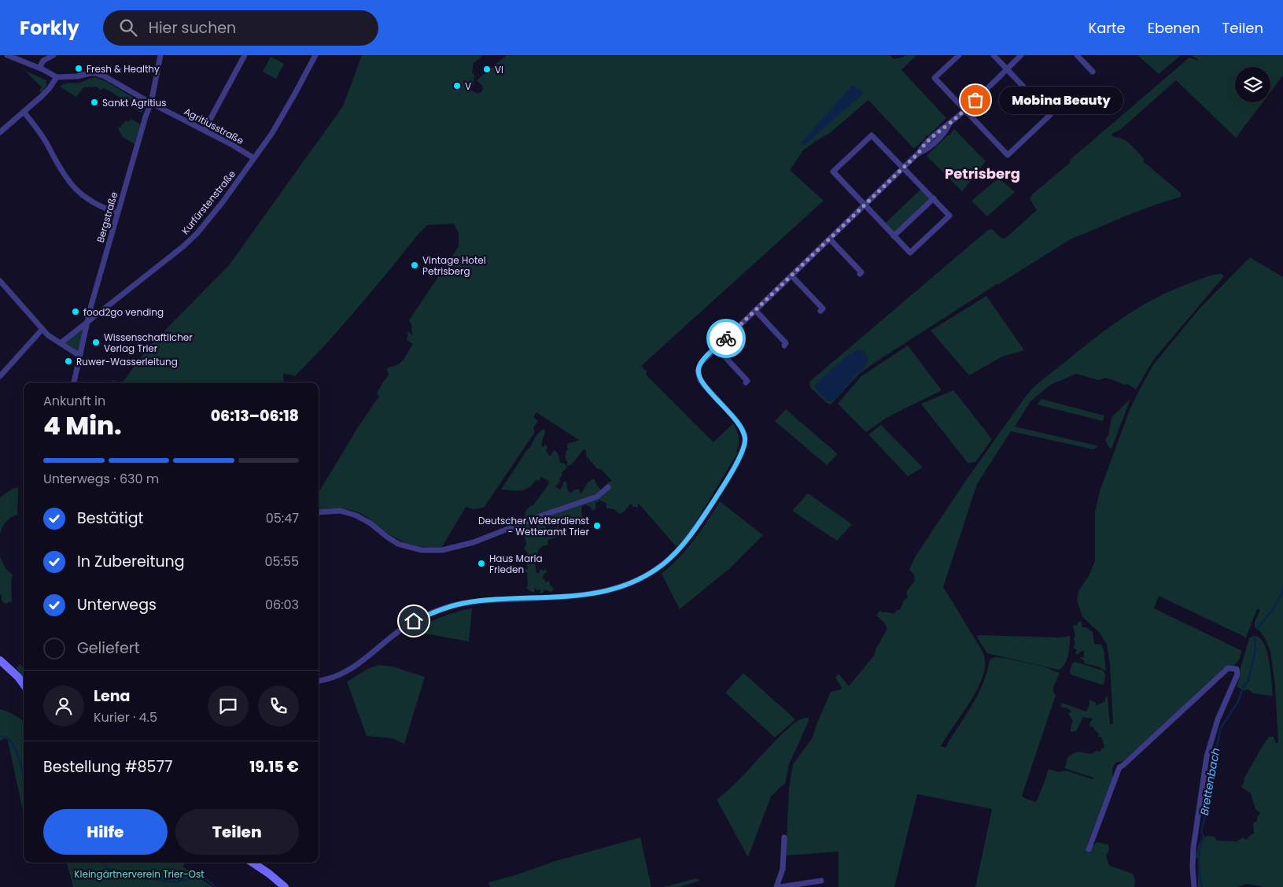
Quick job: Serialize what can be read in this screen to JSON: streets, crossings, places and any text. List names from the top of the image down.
{
  "streets": {
    "street": ["Agritiusstraße", "Kurfürstenstraße", "Bergstraße"]
  },
  "crossings": [
    ["Agritiusstraße", "Kurfürstenstraße"],
    ["Agritiusstraße", "Bergstraße"],
    ["Kurfürstenstraße", "Bergstraße"]
  ],
  "districts": ["Petrisberg"],
  "water": ["Brettenbach"],
  "parks": ["Kleingärtnerverein Trier-Ost"],
  "places": [
    "Fresh & Healthy",
    "VI",
    "V",
    "Mobina Beauty",
    "Sankt Agritius",
    "Vintage Hotel Petrisberg",
    "food2go vending",
    "Wissenschaftlicher Verlag Trier",
    "Ruwer-Wasserleitung",
    "Deutscher Wetterdienst - Wetteramt Trier",
    "Haus Maria Frieden"
  ],
  "page": {
    "header": "Forkly",
    "search": "Hier suchen",
    "nav": ["Karte", "Ebenen", "Teilen"],
    "bubble": "Mobina Beauty",
    "heading": ["4 Min.", "Ankunft in", "06:13–06:18"],
    "panel": [
      "Lena",
      "Kurier · 4.5",
      "Bestellung #8577",
      "19.15 €"
    ],
    "bar": "Unterwegs · 630 m",
    "list": [
      ["Bestätigt", "05:47"],
      ["In Zubereitung", "05:55"],
      ["Unterwegs", "06:03"],
      "Geliefert"
    ],
    "buttons": ["Hilfe", "Teilen"]
  }
}
